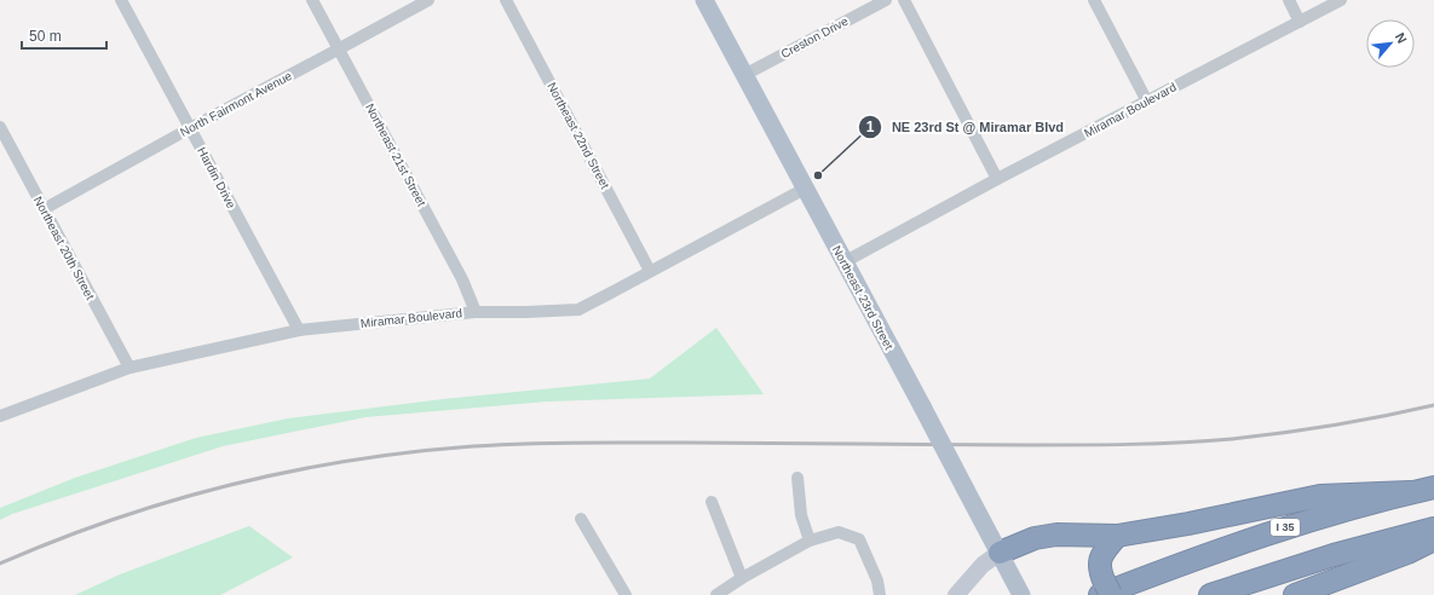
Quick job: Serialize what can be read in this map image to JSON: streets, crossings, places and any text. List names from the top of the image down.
{
  "streets": {
    "highway": ["I 35"],
    "main road": ["Northeast 23rd Street"],
    "street": [
      "Creston Drive",
      "North Fairmont Avenue",
      "Miramar Boulevard",
      "Northeast 22nd Street",
      "Northeast 21st Street",
      "Hardin Drive",
      "Northeast 20th Street"
    ]
  },
  "crossings": [
    ["Creston Drive", "Northeast 23rd Street"],
    ["North Fairmont Avenue", "Northeast 21st Street"],
    ["North Fairmont Avenue", "Hardin Drive"],
    ["North Fairmont Avenue", "Northeast 20th Street"],
    ["Miramar Boulevard", "Northeast 22nd Street"],
    ["Miramar Boulevard", "Northeast 21st Street"],
    ["Miramar Boulevard", "Hardin Drive"],
    ["Miramar Boulevard", "Northeast 20th Street"],
    ["Miramar Boulevard", "Northeast 23rd Street"]
  ],
  "places": ["NE 23rd St @ Miramar Blvd"],
  "scale_bar": "50 m",
  "north": "top right"
}
